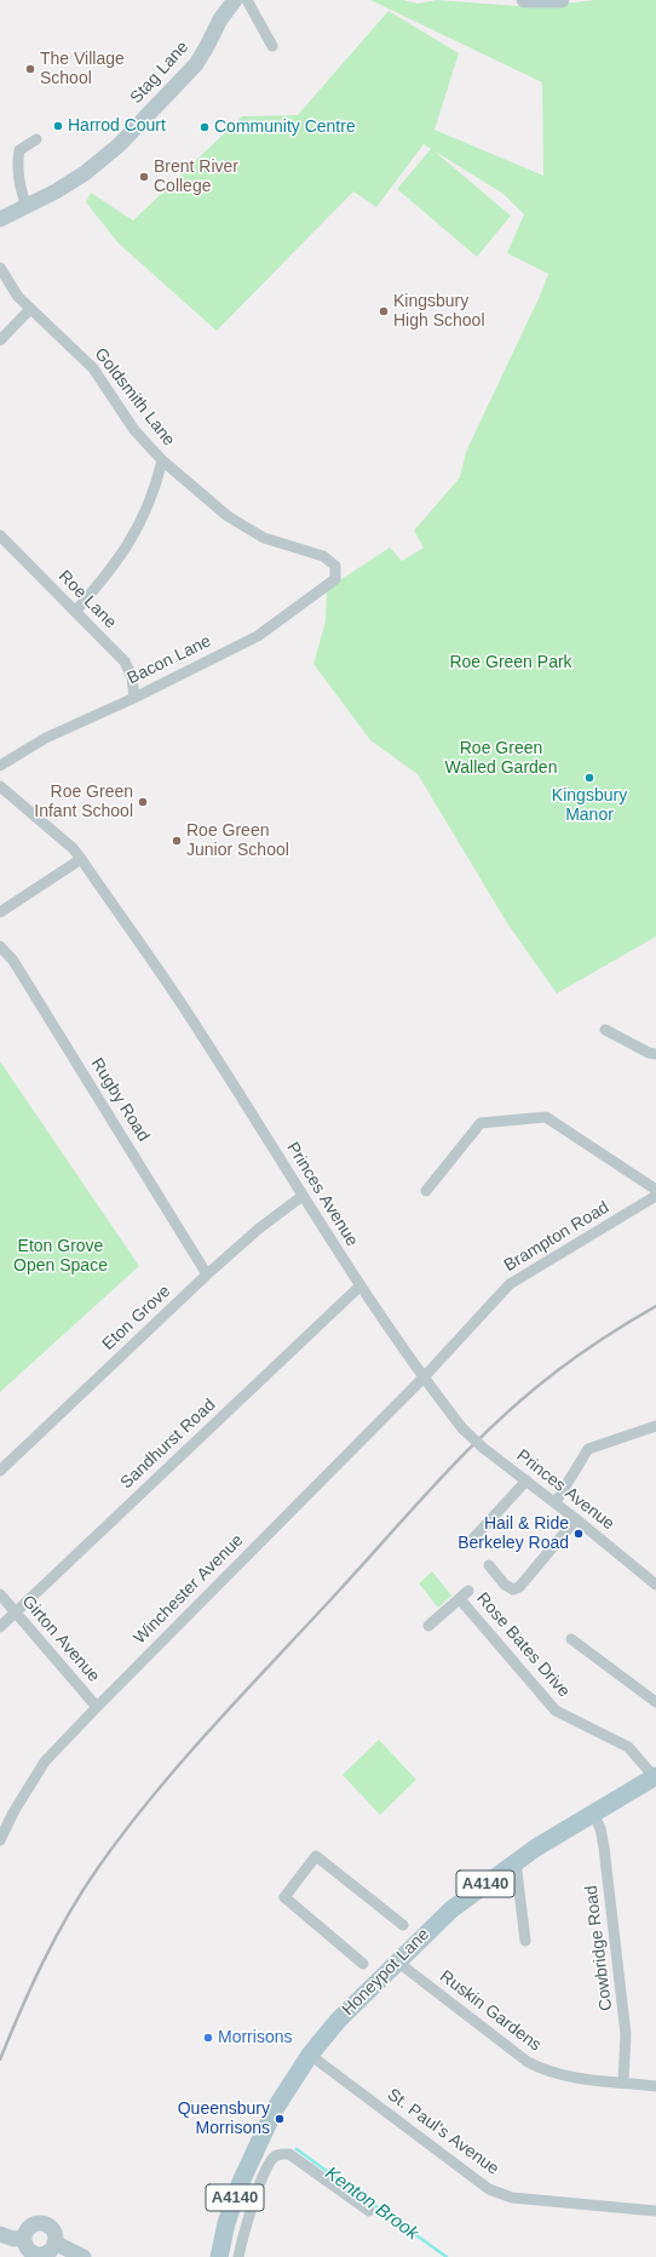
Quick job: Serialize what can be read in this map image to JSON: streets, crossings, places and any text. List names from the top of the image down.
{
  "streets": {
    "main road": ["A4140", "Honeypot Lane"],
    "street": [
      "Stag Lane",
      "Goldsmith Lane",
      "Roe Lane",
      "Bacon Lane",
      "Rugby Road",
      "Princes Avenue",
      "Brampton Road",
      "Eton Grove",
      "Sandhurst Road",
      "Winchester Avenue",
      "Girton Avenue",
      "Rose Bates Drive",
      "Cowbridge Road",
      "Ruskin Gardens",
      "St. Paul's Avenue"
    ]
  },
  "crossings": [
    ["Goldsmith Lane", "Bacon Lane"],
    ["Roe Lane", "Bacon Lane"],
    ["Rugby Road", "Eton Grove"],
    ["Princes Avenue", "Brampton Road"],
    ["Princes Avenue", "Eton Grove"],
    ["Princes Avenue", "Sandhurst Road"],
    ["Princes Avenue", "Winchester Avenue"],
    ["Brampton Road", "Winchester Avenue"],
    ["Sandhurst Road", "Girton Avenue"],
    ["Winchester Avenue", "Girton Avenue"],
    ["Rose Bates Drive", "Honeypot Lane"],
    ["Cowbridge Road", "Honeypot Lane"],
    ["Cowbridge Road", "Ruskin Gardens"],
    ["Honeypot Lane", "Ruskin Gardens"],
    ["Honeypot Lane", "St. Paul's Avenue"]
  ],
  "water": ["Kenton Brook"],
  "parks": ["Roe Green Park", "Roe Green Walled Garden", "Eton Grove Open Space"],
  "places": [
    "The Village School",
    "Harrod Court",
    "Community Centre",
    "Brent River College",
    "Kingsbury High School",
    "Kingsbury Manor",
    "Roe Green Infant School",
    "Roe Green Junior School",
    "Hail & Ride Berkeley Road",
    "Morrisons",
    "Queensbury Morrisons"
  ]
}
